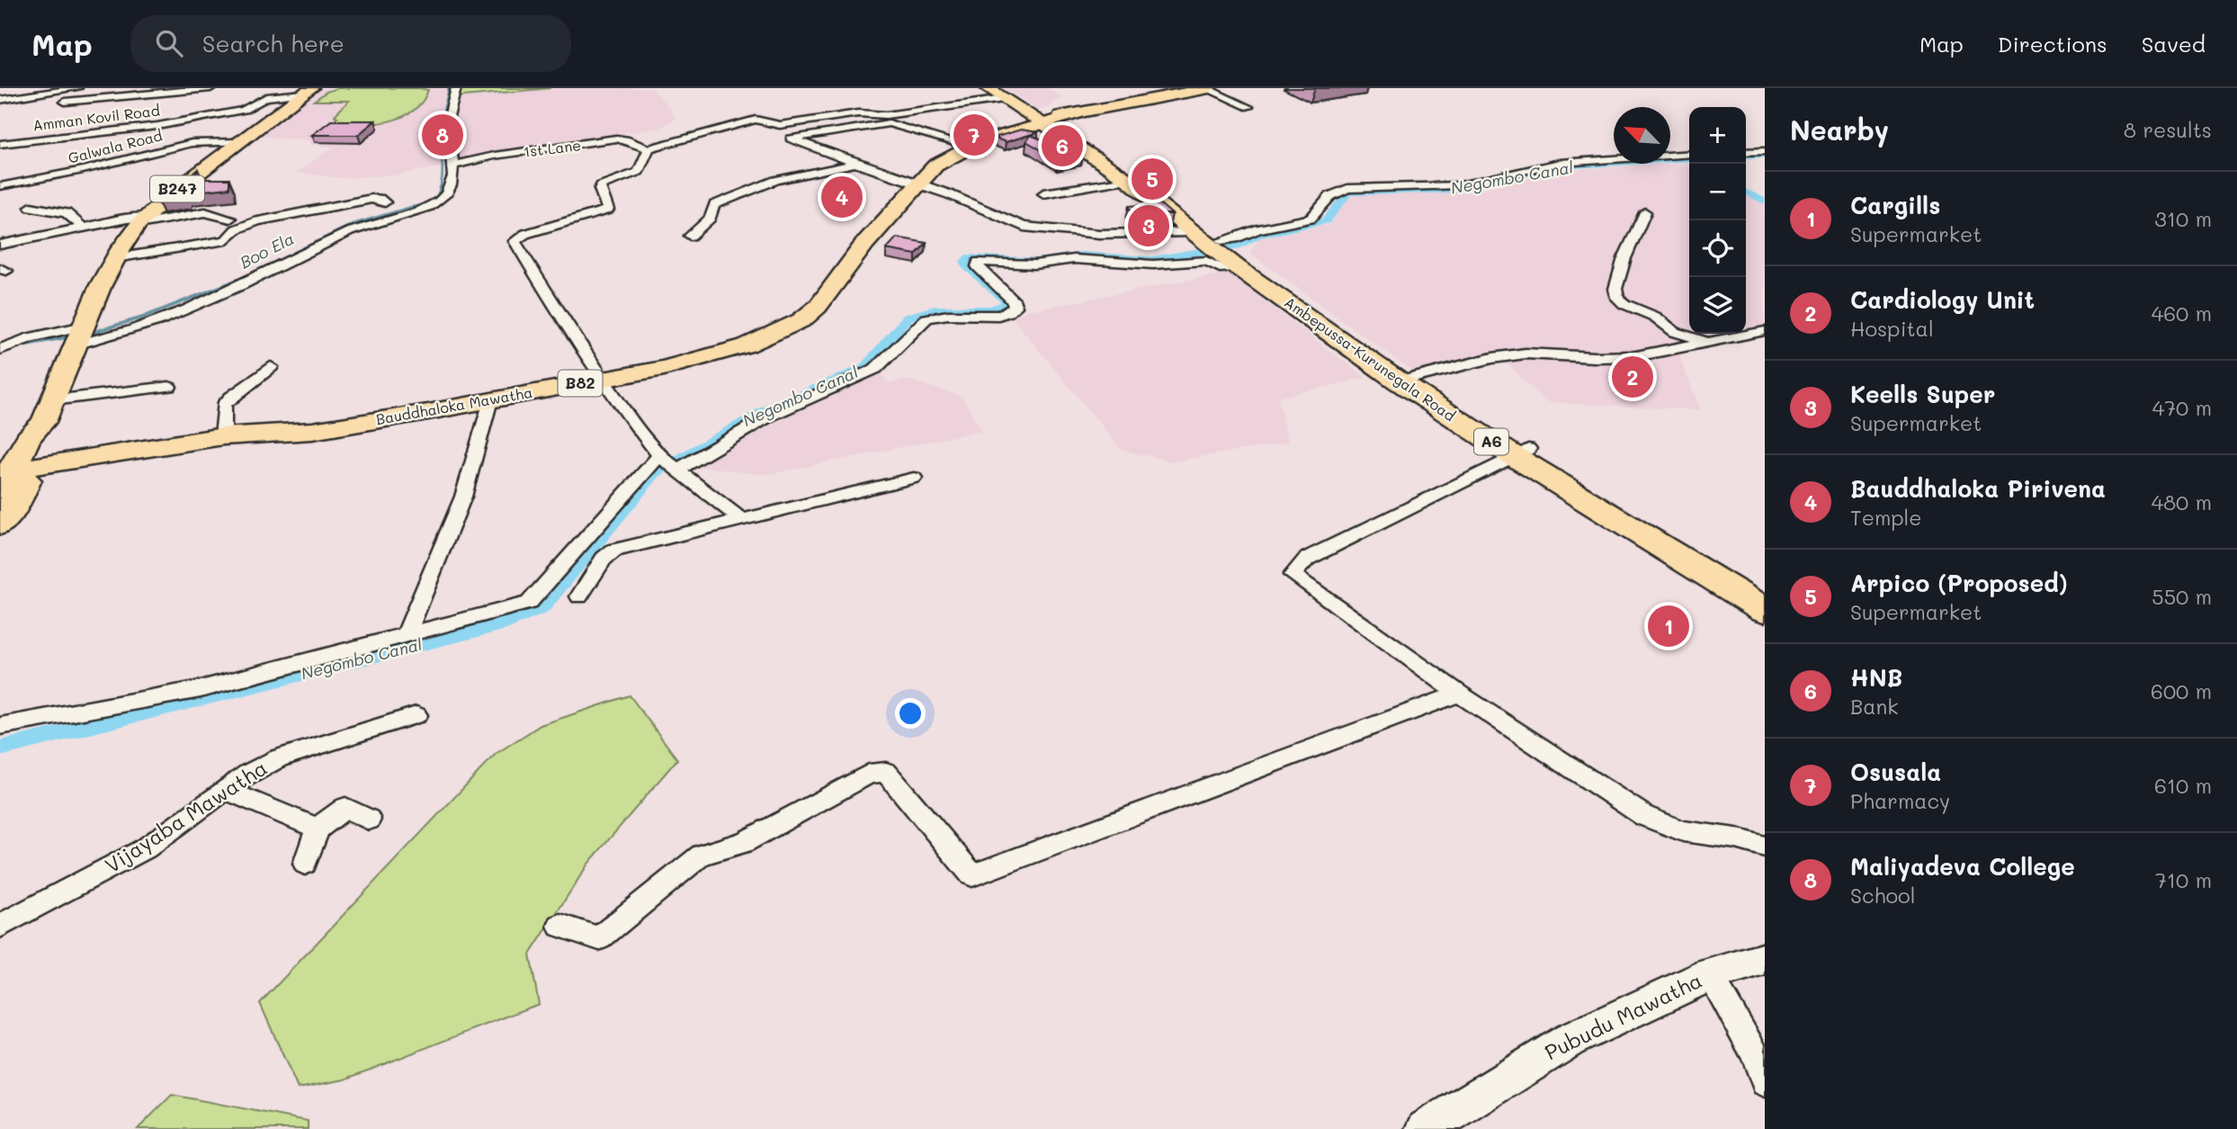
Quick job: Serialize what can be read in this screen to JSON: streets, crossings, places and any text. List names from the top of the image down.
{
  "streets": {
    "highway": ["Ambepussa-Kurunegala Road", "A6"],
    "main road": ["B247", "B82", "Bauddhaloka Mawatha"],
    "street": [
      "Amman Kovil Road",
      "Galwala Road",
      "1st Lane",
      "Vijayaba Mawatha",
      "Pubudu Mawatha"
    ]
  },
  "crossings": [
    ["Amman Kovil Road", "B247"],
    ["Galwala Road", "B247"],
    ["B247", "Bauddhaloka Mawatha"],
    ["Ambepussa-Kurunegala Road", "B82"],
    ["Ambepussa-Kurunegala Road", "Bauddhaloka Mawatha"],
    ["B82", "Bauddhaloka Mawatha"]
  ],
  "water": ["Negombo Canal", "Boo Ela"],
  "north": "top left",
  "page": {
    "header": "Map",
    "search": "Search here",
    "nav": ["Map", "Directions", "Saved"],
    "heading": ["Nearby", "8 results"],
    "map_buttons": ["+", "−"],
    "pins": [
      "7",
      "8",
      "6",
      "5",
      "4",
      "3",
      "2",
      "1"
    ],
    "list": [
      {
        "mark": "1",
        "name": "Cargills",
        "note": "Supermarket",
        "value": "310 m"
      },
      {
        "mark": "2",
        "name": "Cardiology Unit",
        "note": "Hospital",
        "value": "460 m"
      },
      {
        "mark": "3",
        "name": "Keells Super",
        "note": "Supermarket",
        "value": "470 m"
      },
      {
        "mark": "4",
        "name": "Bauddhaloka Pirivena",
        "note": "Temple",
        "value": "480 m"
      },
      {
        "mark": "5",
        "name": "Arpico (Proposed)",
        "note": "Supermarket",
        "value": "550 m"
      },
      {
        "mark": "6",
        "name": "HNB",
        "note": "Bank",
        "value": "600 m"
      },
      {
        "mark": "7",
        "name": "Osusala",
        "note": "Pharmacy",
        "value": "610 m"
      },
      {
        "mark": "8",
        "name": "Maliyadeva College",
        "note": "School",
        "value": "710 m"
      }
    ]
  }
}
